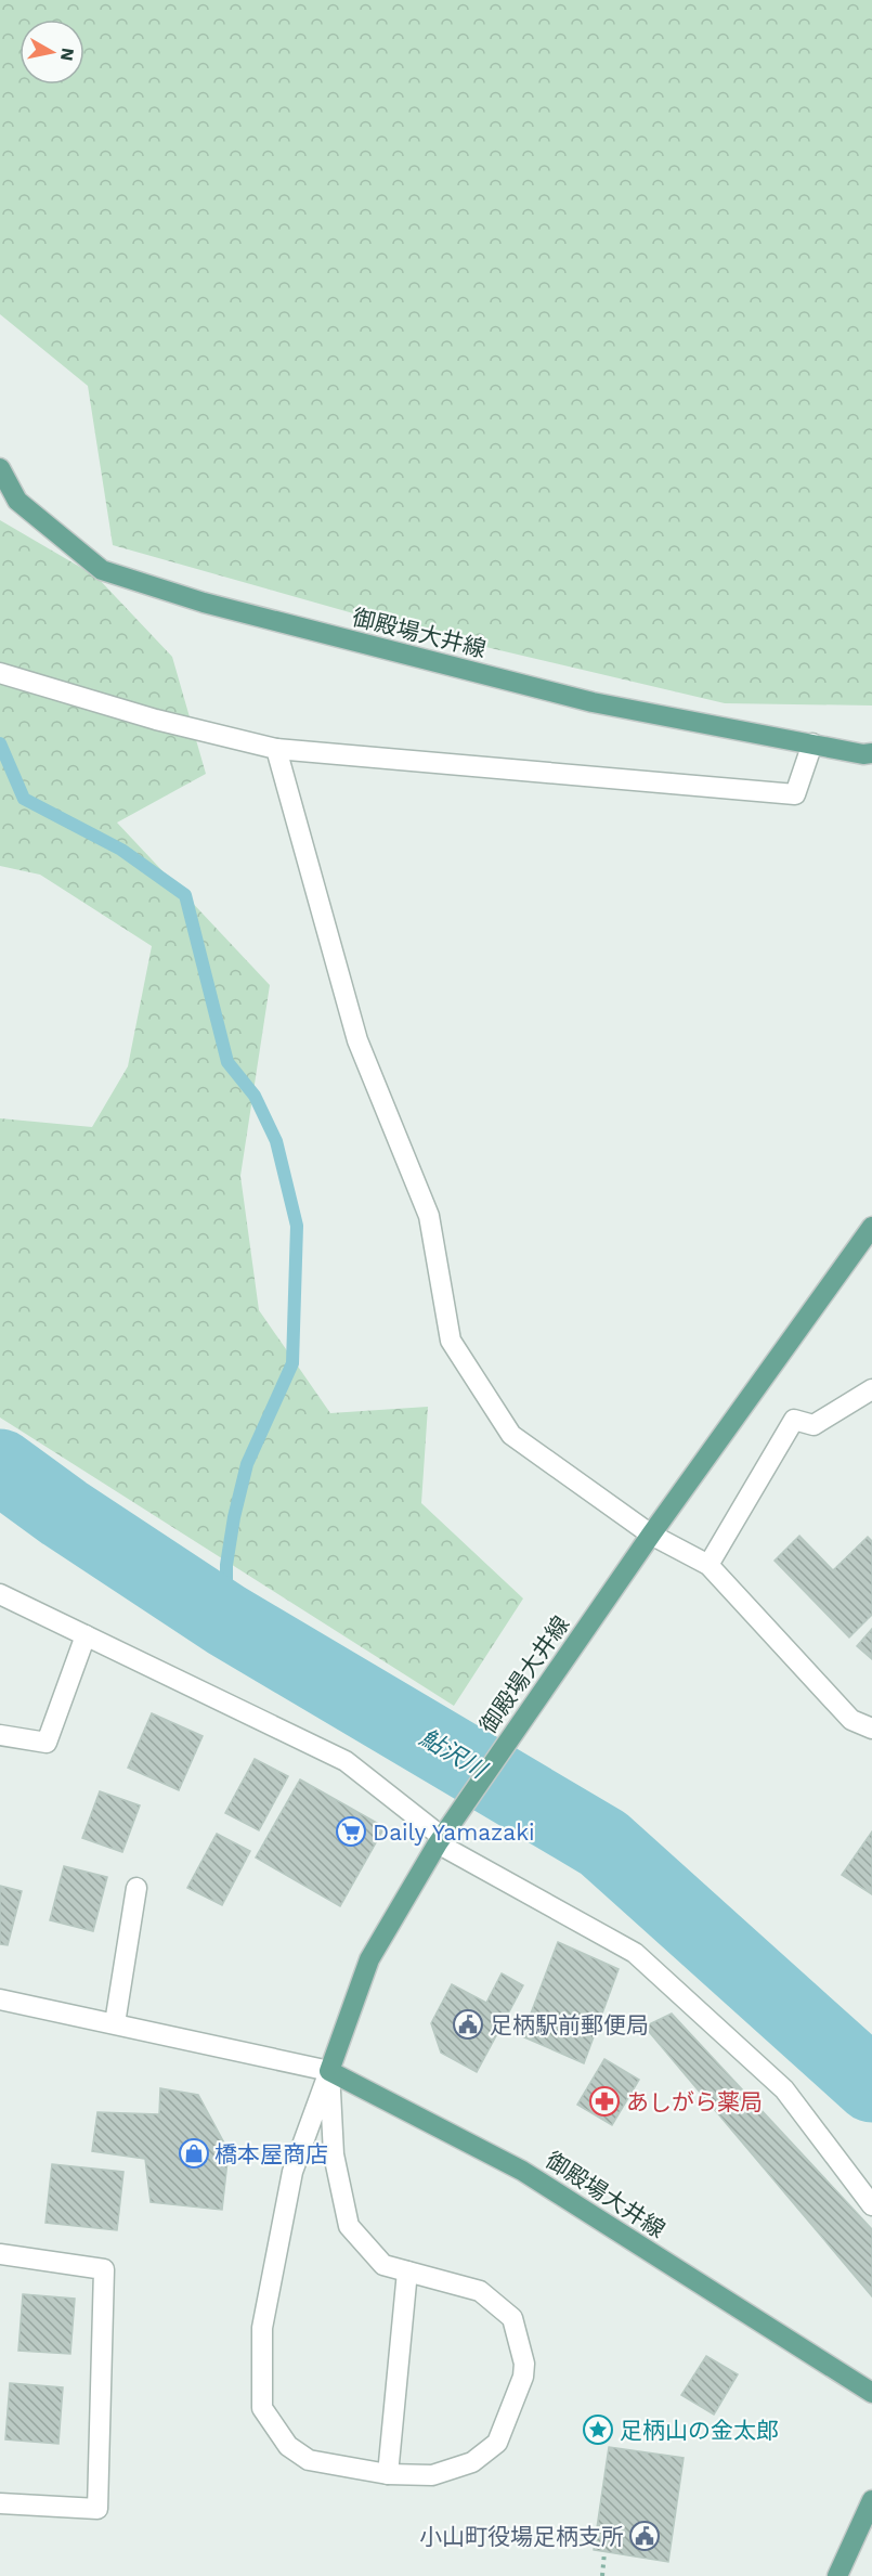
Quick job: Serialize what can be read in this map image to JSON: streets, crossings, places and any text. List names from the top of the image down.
{
  "streets": {
    "main road": ["御殿場大井線"]
  },
  "water": ["鮎沢川"],
  "places": {
    "supermarket": ["Daily Yamazaki"],
    "public building": ["足柄駅前郵便局", "小山町役場足柄支所"],
    "pharmacy": ["あしがら薬局"],
    "shop": ["橋本屋商店"],
    "place": ["足柄山の金太郎"]
  },
  "north": "right"
}
